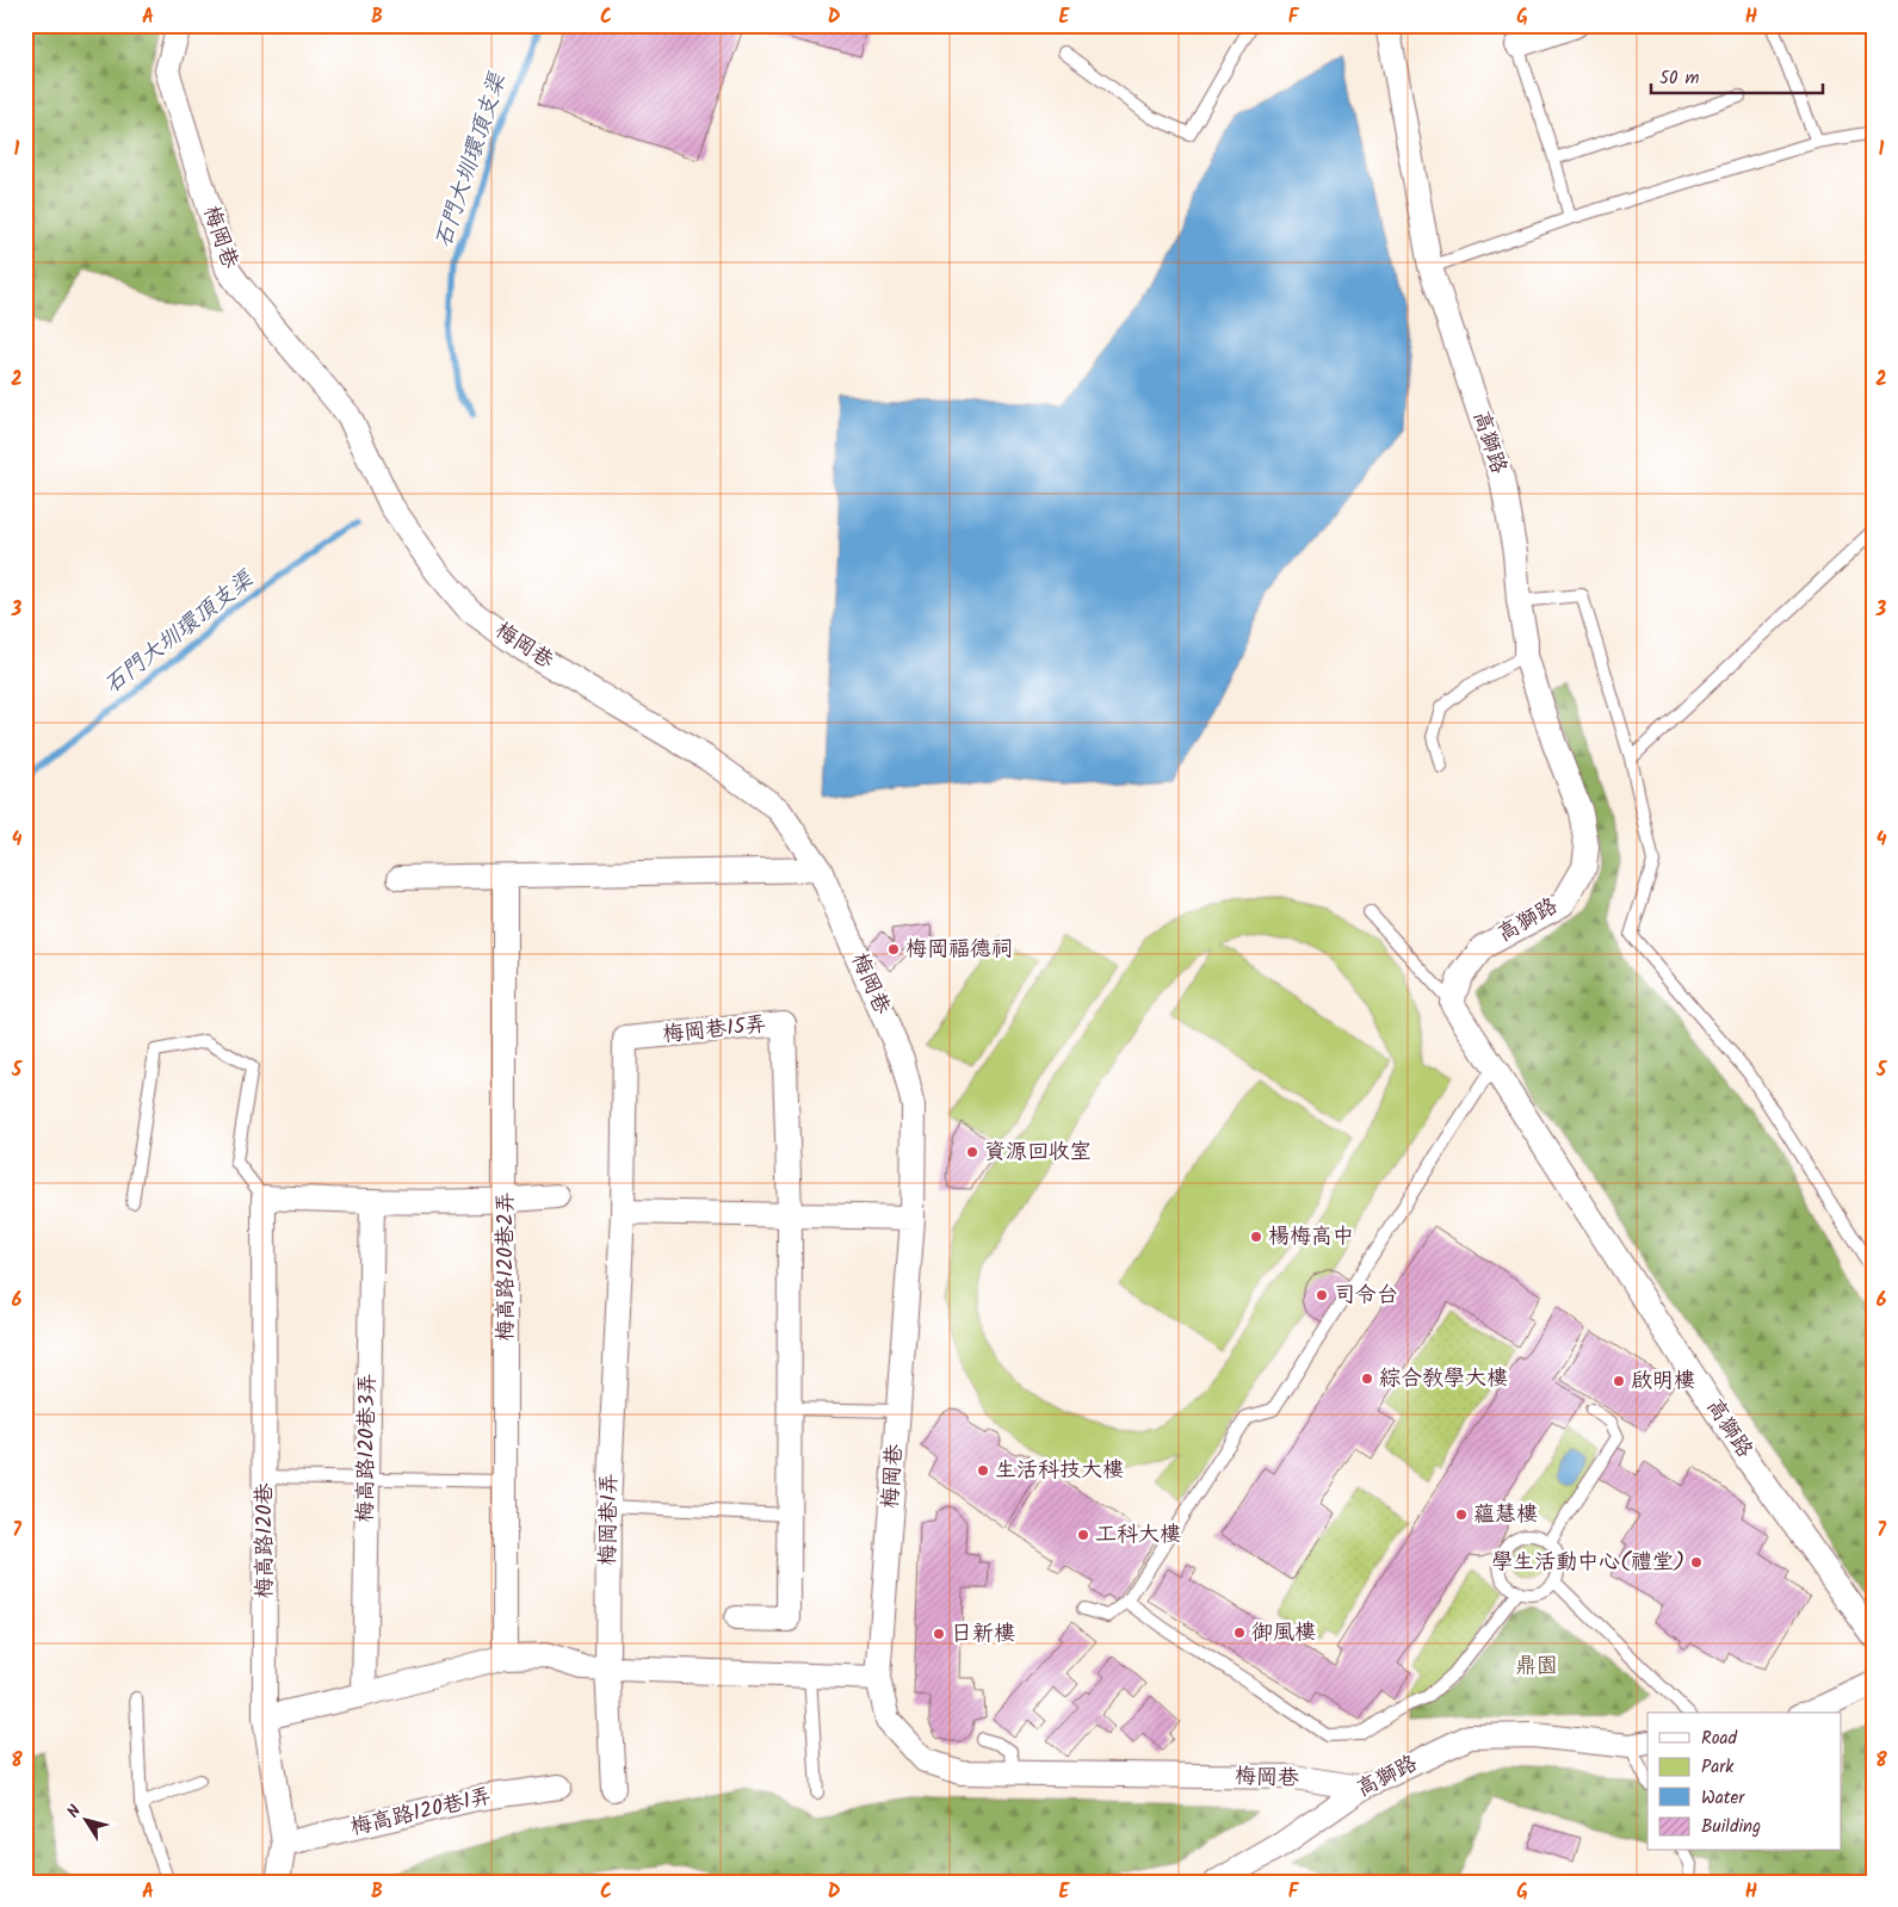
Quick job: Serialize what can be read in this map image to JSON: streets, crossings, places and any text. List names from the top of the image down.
{
  "streets": {
    "street": [
      "梅岡巷",
      "高獅路",
      "梅岡巷15弄",
      "梅高路120巷2弄",
      "梅高路120巷3弄",
      "梅岡巷1弄",
      "梅高路120巷",
      "梅高路120巷1弄"
    ]
  },
  "crossings": [
    ["梅岡巷", "高獅路"],
    ["梅岡巷15弄", "梅岡巷1弄"],
    ["梅高路120巷", "梅高路120巷1弄"]
  ],
  "water": ["石門大圳環頂支渠"],
  "parks": ["鼎園"],
  "places": [
    "梅岡福德祠",
    "資源回收室",
    "楊梅高中",
    "司令台",
    "綜合教學大樓",
    "啟明樓",
    "生活科技大樓",
    "蘊慧樓",
    "工科大樓",
    "學生活動中心(禮堂)",
    "御風樓",
    "日新樓"
  ],
  "legend": [
    "Road",
    "Park",
    "Water",
    "Building"
  ],
  "scale_bar": "50 m",
  "north": "top left",
  "grid": {
    "columns": [
      "A",
      "B",
      "C",
      "D",
      "E",
      "F",
      "G",
      "H"
    ],
    "rows": [
      "1",
      "2",
      "3",
      "4",
      "5",
      "6",
      "7",
      "8"
    ]
  }
}
